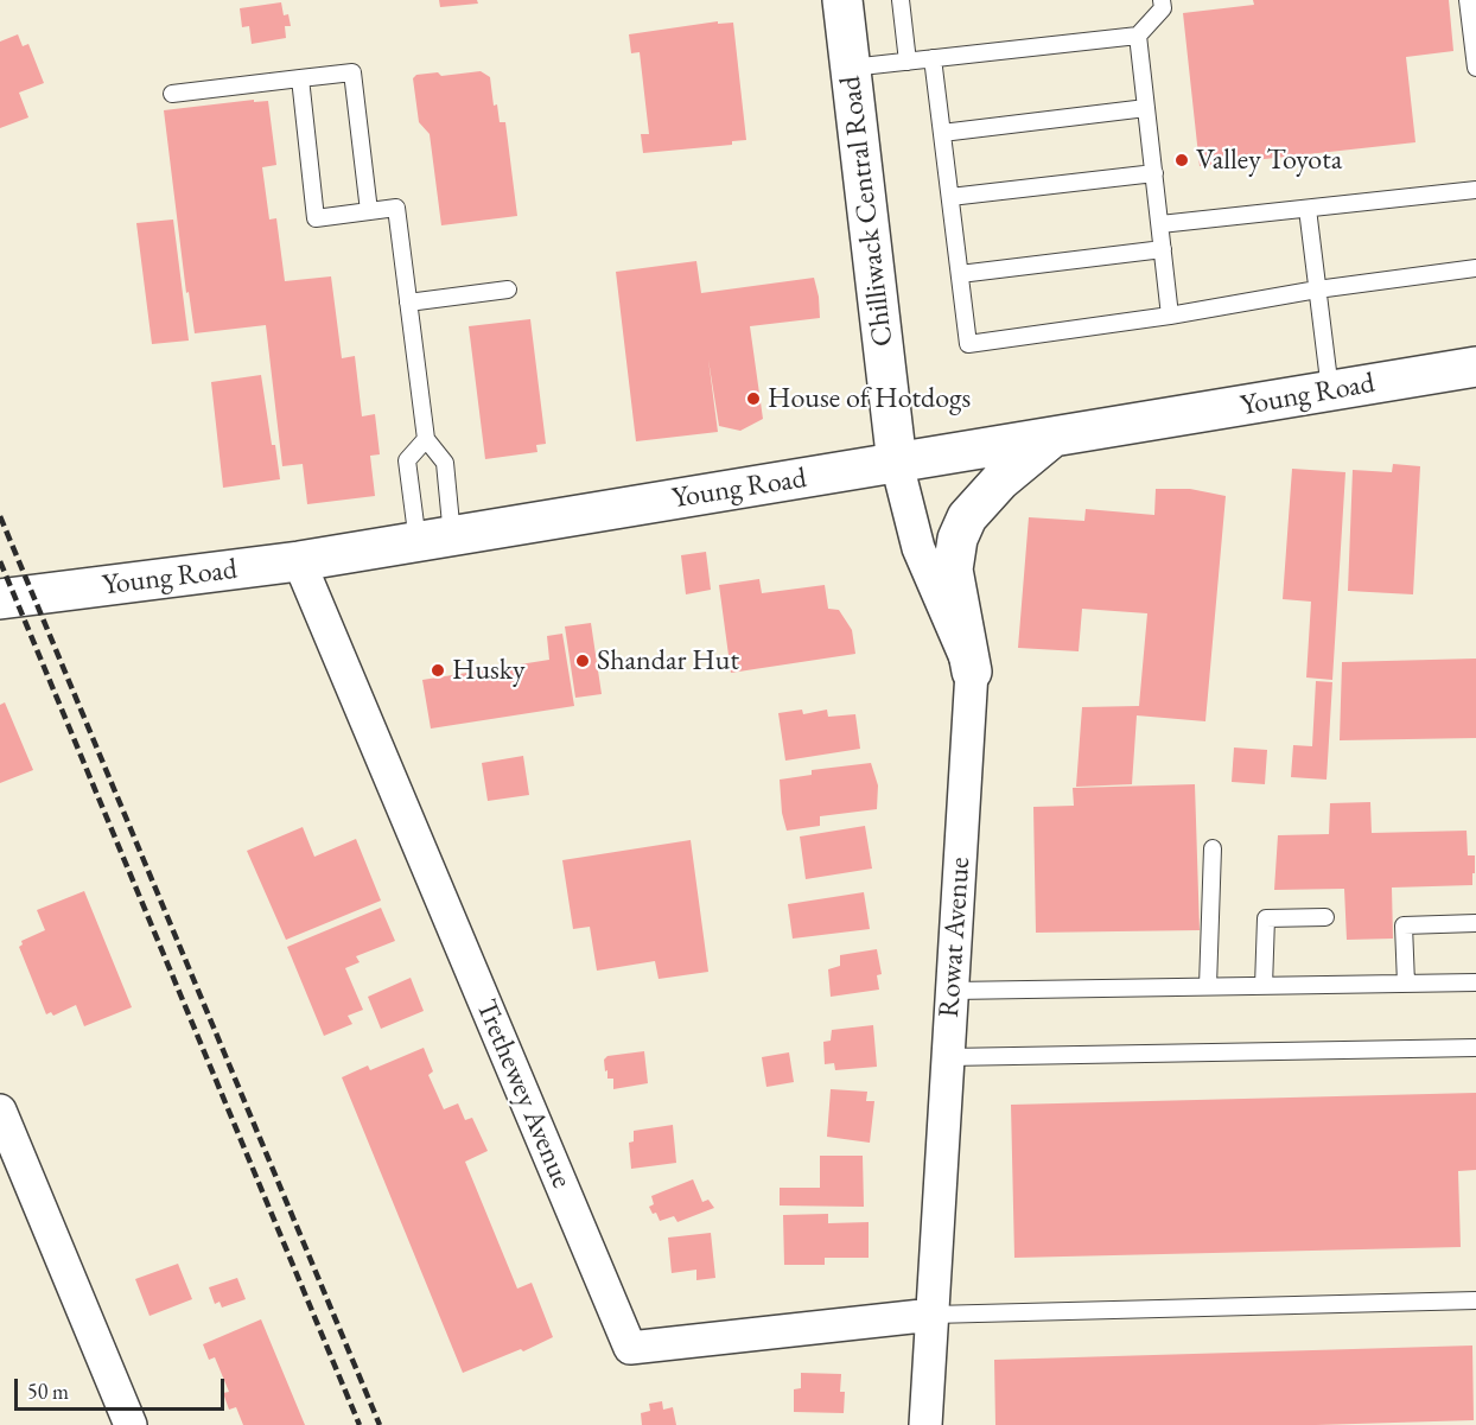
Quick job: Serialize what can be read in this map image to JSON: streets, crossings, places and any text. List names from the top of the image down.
{
  "streets": {
    "main road": ["Chilliwack Central Road", "Young Road"],
    "street": ["Rowat Avenue", "Trethewey Avenue"]
  },
  "crossings": [
    ["Chilliwack Central Road", "Young Road"],
    ["Chilliwack Central Road", "Rowat Avenue"],
    ["Young Road", "Rowat Avenue"],
    ["Young Road", "Trethewey Avenue"],
    ["Rowat Avenue", "Trethewey Avenue"]
  ],
  "places": [
    "Valley Toyota",
    "House of Hotdogs",
    "Shandar Hut",
    "Husky"
  ],
  "scale_bar": "50 m"
}
